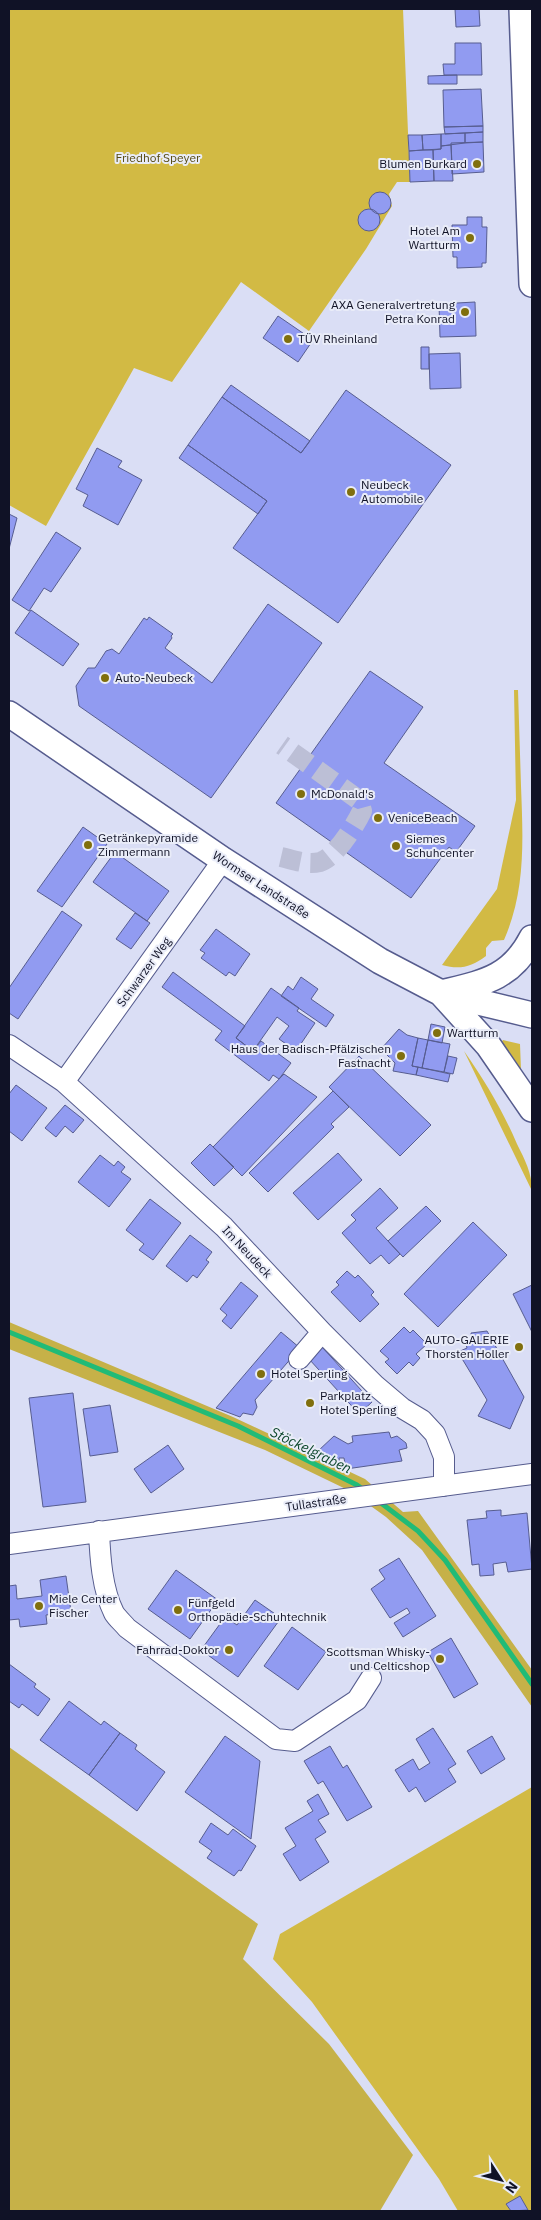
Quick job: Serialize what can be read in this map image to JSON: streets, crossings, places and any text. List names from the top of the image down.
{
  "streets": {
    "main road": ["Wormser Landstraße"],
    "street": ["Schwarzer Weg", "Im Neudeck", "Tullastraße"]
  },
  "crossings": [
    ["Wormser Landstraße", "Schwarzer Weg"],
    ["Schwarzer Weg", "Im Neudeck"],
    ["Im Neudeck", "Tullastraße"]
  ],
  "water": ["Stöckelgraben"],
  "parks": ["Friedhof Speyer"],
  "places": [
    "Blumen Burkard",
    "Hotel Am Wartturm",
    "AXA Generalvertretung Petra Konrad",
    "TÜV Rheinland",
    "Neubeck Automobile",
    "Auto-Neubeck",
    "McDonald's",
    "VeniceBeach",
    "Getränkepyramide Zimmermann",
    "Siemes Schuhcenter",
    "Wartturm",
    "Haus der Badisch-Pfälzischen Fastnacht",
    "AUTO-GALERIE Thorsten Holler",
    "Hotel Sperling",
    "Parkplatz Hotel Sperling",
    "Miele Center Fischer",
    "Fünfgeld Orthopädie-Schuhtechnik",
    "Fahrrad-Doktor",
    "Scottsman Whisky- und Celticshop"
  ],
  "north": "bottom right"
}
